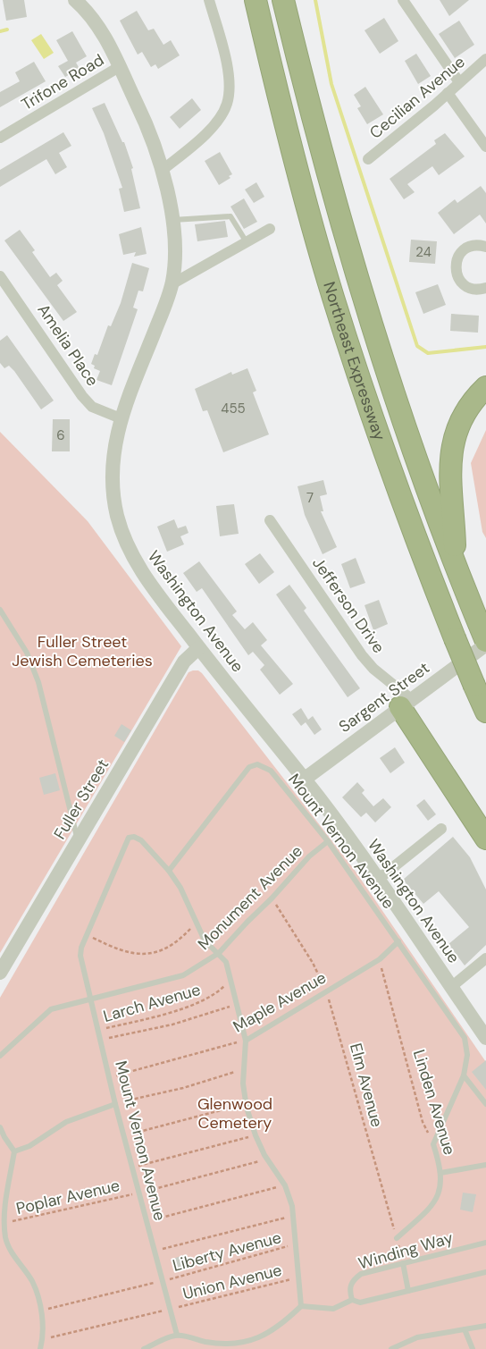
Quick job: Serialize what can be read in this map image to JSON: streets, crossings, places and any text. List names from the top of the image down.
{
  "streets": {
    "highway": ["Northeast Expressway"],
    "street": [
      "Trifone Road",
      "Cecilian Avenue",
      "Amelia Place",
      "Jefferson Drive",
      "Washington Avenue",
      "Sargent Street",
      "Fuller Street"
    ],
    "lane": [
      "Mount Vernon Avenue",
      "Monument Avenue",
      "Maple Avenue",
      "Linden Avenue",
      "Winding Way"
    ],
    "path": [
      "Larch Avenue",
      "Elm Avenue",
      "Poplar Avenue",
      "Liberty Avenue",
      "Union Avenue"
    ]
  },
  "crossings": [
    ["Trifone Road", "Washington Avenue"],
    ["Amelia Place", "Washington Avenue"],
    ["Jefferson Drive", "Sargent Street"],
    ["Washington Avenue", "Sargent Street"],
    ["Washington Avenue", "Fuller Street"],
    ["Mount Vernon Avenue", "Monument Avenue"],
    ["Mount Vernon Avenue", "Maple Avenue"],
    ["Mount Vernon Avenue", "Larch Avenue"],
    ["Mount Vernon Avenue", "Linden Avenue"],
    ["Mount Vernon Avenue", "Poplar Avenue"],
    ["Mount Vernon Avenue", "Liberty Avenue"],
    ["Mount Vernon Avenue", "Union Avenue"],
    ["Monument Avenue", "Elm Avenue"],
    ["Maple Avenue", "Elm Avenue"],
    ["Maple Avenue", "Linden Avenue"],
    ["Elm Avenue", "Linden Avenue"],
    ["Elm Avenue", "Winding Way"]
  ],
  "parks": ["Fuller Street Jewish Cemeteries", "Glenwood Cemetery"],
  "house_numbers": [
    "24",
    "455",
    "6",
    "7"
  ]
}
